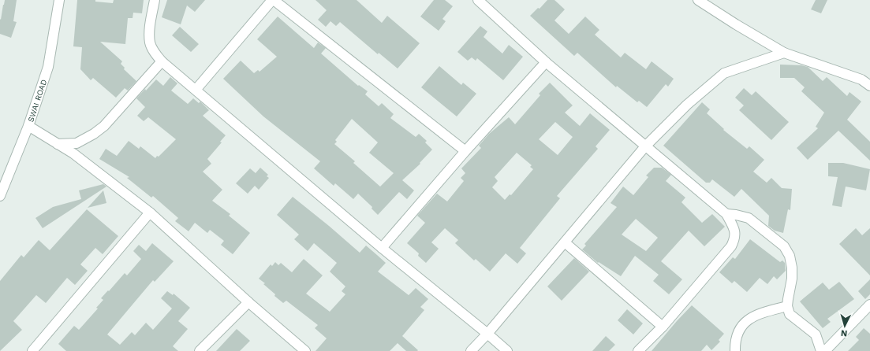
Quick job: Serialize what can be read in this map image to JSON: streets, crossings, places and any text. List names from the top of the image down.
{
  "streets": {
    "street": ["SWAI ROAD"]
  },
  "north": "bottom"
}
